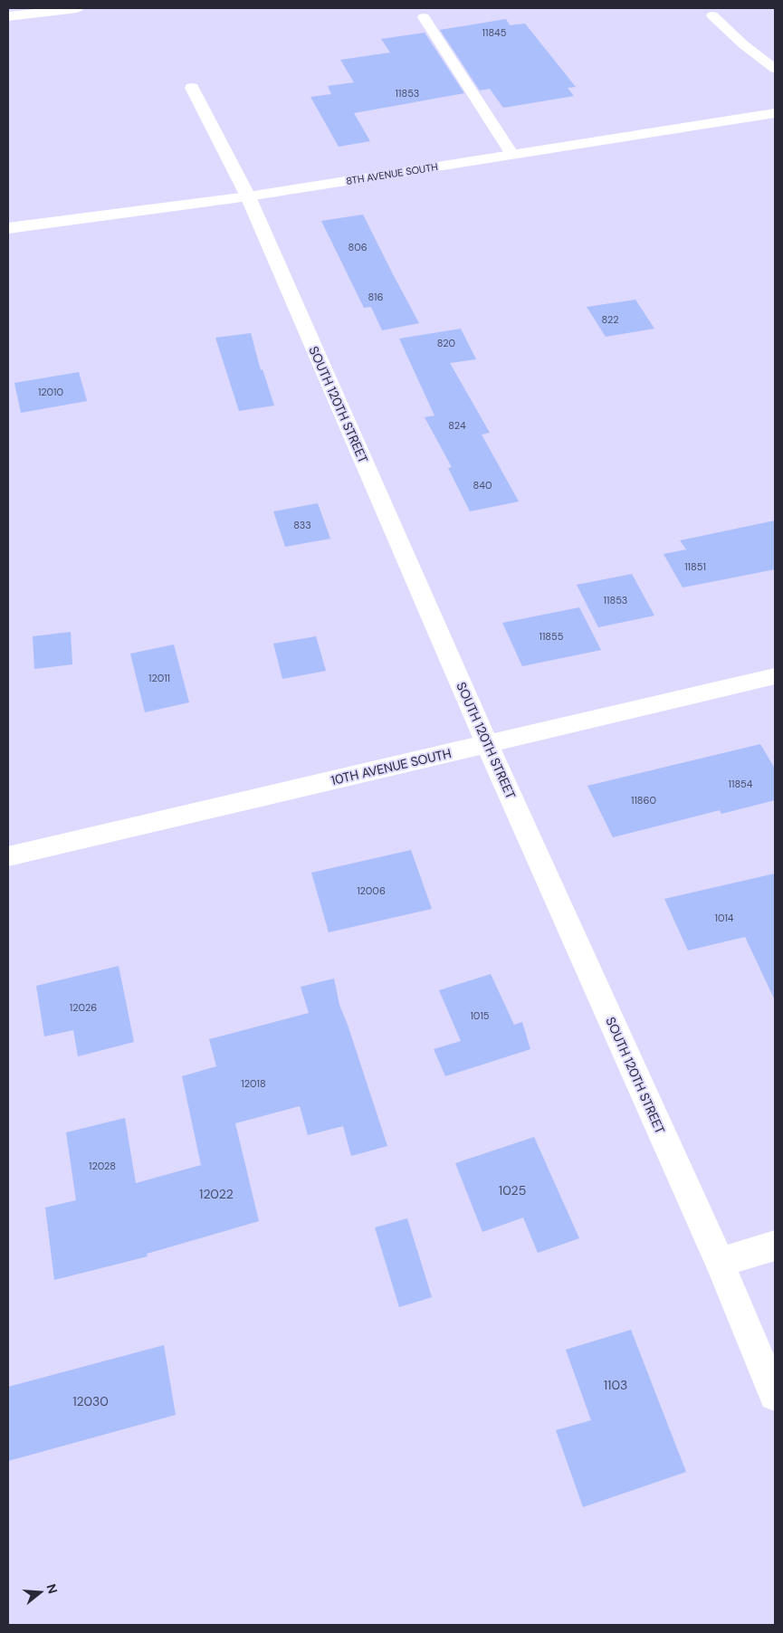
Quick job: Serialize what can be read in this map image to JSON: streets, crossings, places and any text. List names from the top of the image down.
{
  "streets": {
    "main road": ["8TH AVENUE SOUTH", "SOUTH 120TH STREET", "10TH AVENUE SOUTH"]
  },
  "crossings": [
    ["8TH AVENUE SOUTH", "SOUTH 120TH STREET"],
    ["SOUTH 120TH STREET", "10TH AVENUE SOUTH"]
  ],
  "house_numbers": [
    "11845",
    "11853",
    "806",
    "816",
    "822",
    "820",
    "12010",
    "824",
    "840",
    "833",
    "11851",
    "11853",
    "11855",
    "12011",
    "11854",
    "11860",
    "12006",
    "1014",
    "12026",
    "1015",
    "12018",
    "12028",
    "1025",
    "12022",
    "1103",
    "12030"
  ],
  "north": "right"
}
